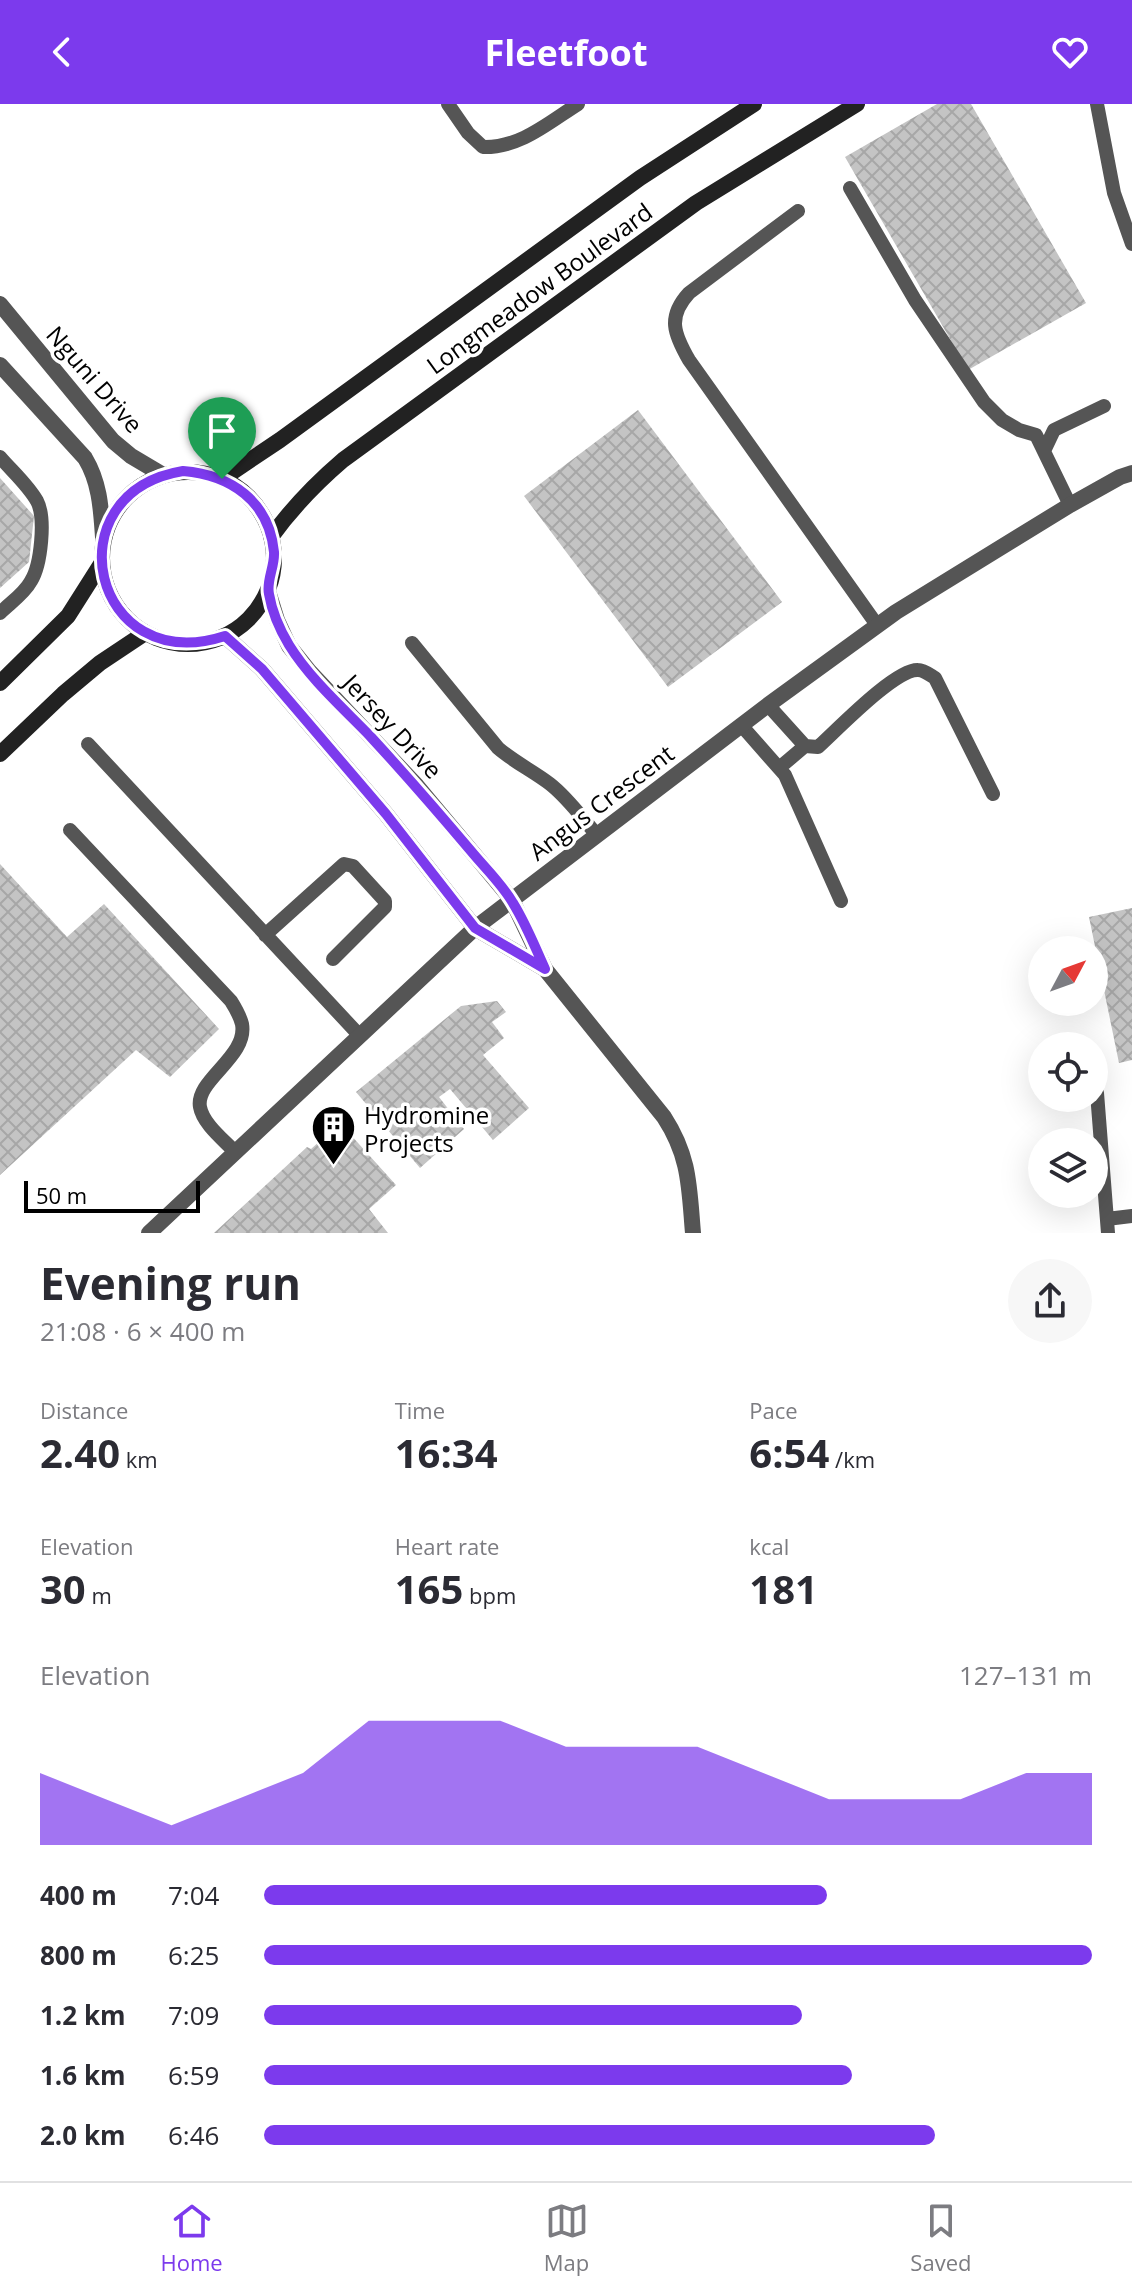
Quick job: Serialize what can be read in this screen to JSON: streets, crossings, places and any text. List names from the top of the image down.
{
  "streets": {
    "main road": ["Longmeadow Boulevard"],
    "street": ["Nguni Drive", "Jersey Drive", "Angus Crescent"]
  },
  "crossings": [
    ["Longmeadow Boulevard", "Nguni Drive"],
    ["Longmeadow Boulevard", "Jersey Drive"],
    ["Nguni Drive", "Jersey Drive"],
    ["Jersey Drive", "Angus Crescent"]
  ],
  "places": {
    "building": ["Hydromine Projects"]
  },
  "scale_bar": "50 m",
  "north": "top right",
  "page": {
    "header": "Fleetfoot",
    "scale": "50 m",
    "heading": ["Evening run", "21:08 · 6 × 400 m"],
    "stats": [
      ["Distance", "2.40 km"],
      ["Time", "16:34"],
      ["Pace", "6:54 /km"],
      ["Elevation", "30 m"],
      ["Heart rate", "165 bpm"],
      ["kcal", "181"]
    ],
    "chart": ["Elevation", "127–131 m"],
    "list": [
      {
        "name": "400 m",
        "note": "7:04"
      },
      {
        "name": "800 m",
        "note": "6:25"
      },
      {
        "name": "1.2 km",
        "note": "7:09"
      },
      {
        "name": "1.6 km",
        "note": "6:59"
      },
      {
        "name": "2.0 km",
        "note": "6:46"
      }
    ],
    "tabs": ["Home", "Map", "Saved"]
  }
}
